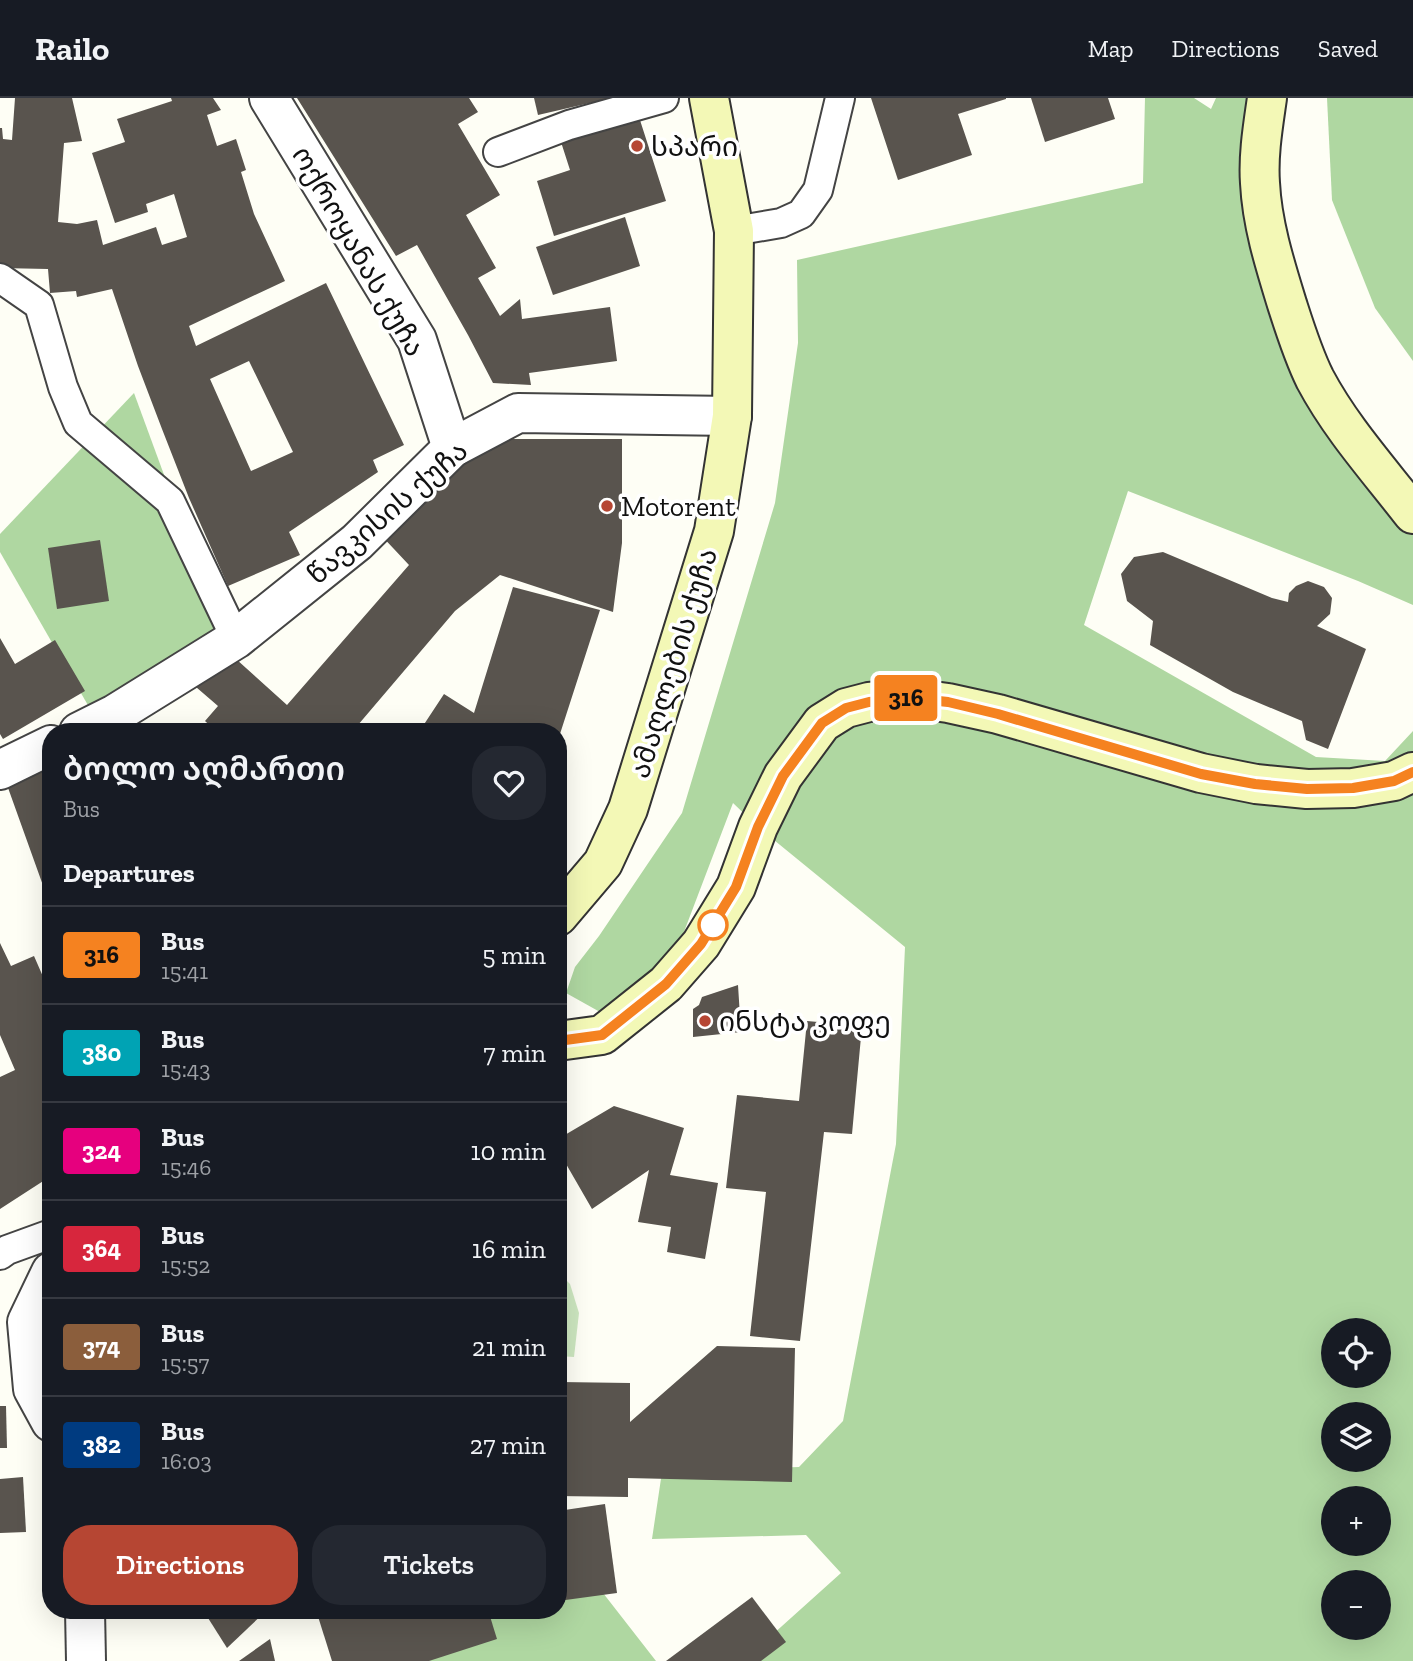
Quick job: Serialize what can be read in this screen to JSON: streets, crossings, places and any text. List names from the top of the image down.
{
  "streets": {
    "main road": ["ამაღლების ქუჩა"],
    "street": ["ოქროყანას ქუჩა", "წავკისის ქუჩა"]
  },
  "crossings": [
    ["ოქროყანას ქუჩა", "წავკისის ქუჩა"],
    ["წავკისის ქუჩა", "ამაღლების ქუჩა"]
  ],
  "places": ["სპარი", "Motorent", "ინსტა კოფე"],
  "lines": ["bus line 316"],
  "page": {
    "header": "Railo",
    "nav": ["Map", "Directions", "Saved"],
    "on_map": "316",
    "heading": [
      ["ბოლო აღმართი", "Bus"],
      "Departures"
    ],
    "list": [
      {
        "mark": "316",
        "name": "Bus",
        "note": "15:41",
        "value": "5 min"
      },
      {
        "mark": "380",
        "name": "Bus",
        "note": "15:43",
        "value": "7 min"
      },
      {
        "mark": "324",
        "name": "Bus",
        "note": "15:46",
        "value": "10 min"
      },
      {
        "mark": "364",
        "name": "Bus",
        "note": "15:52",
        "value": "16 min"
      },
      {
        "mark": "374",
        "name": "Bus",
        "note": "15:57",
        "value": "21 min"
      },
      {
        "mark": "382",
        "name": "Bus",
        "note": "16:03",
        "value": "27 min"
      }
    ],
    "map_buttons": ["+", "−"],
    "buttons": ["Directions", "Tickets"]
  }
}
